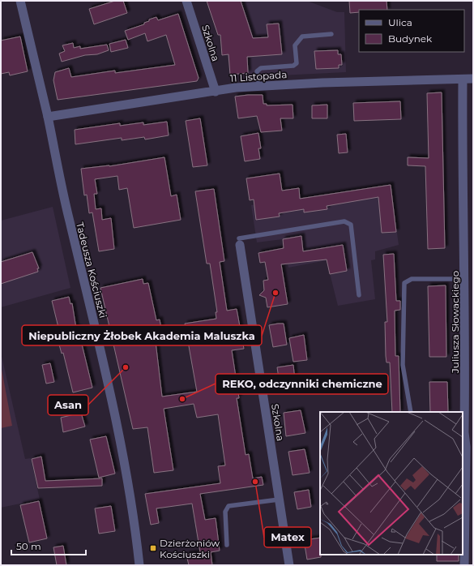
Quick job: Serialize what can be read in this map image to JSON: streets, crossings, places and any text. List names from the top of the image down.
{
  "streets": {
    "street": [
      "Szkolna",
      "11 Listopada",
      "Tadeusza Kościuszki",
      "Juliusza Słowackiego"
    ]
  },
  "crossings": [
    ["Szkolna", "11 Listopada"],
    ["11 Listopada", "Tadeusza Kościuszki"],
    ["11 Listopada", "Juliusza Słowackiego"]
  ],
  "places": {
    "other": [
      "Niepubliczny Żłobek Akademia Maluszka",
      "Asan",
      "REKO, odczynniki chemiczne",
      "Matex"
    ],
    "transit": ["Dzierżoniów Kościuszki"]
  },
  "legend": ["Ulica", "Budynek"],
  "scale_bar": "50 m"
}
